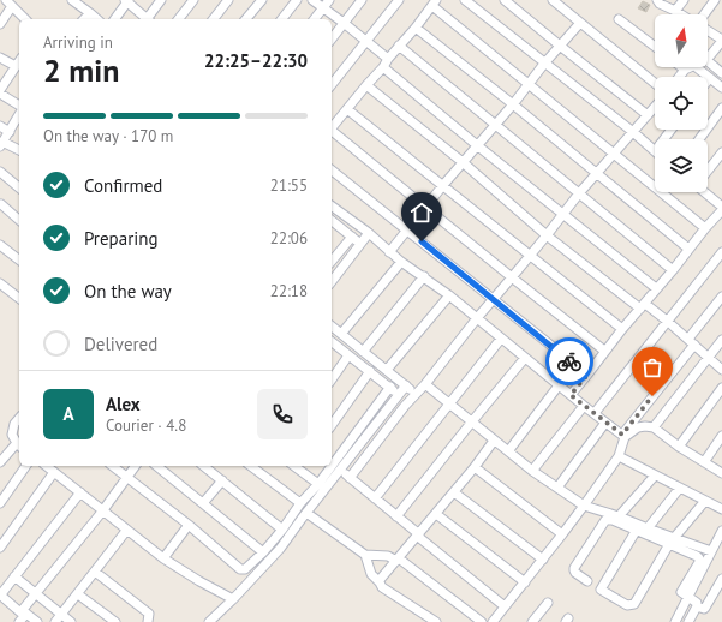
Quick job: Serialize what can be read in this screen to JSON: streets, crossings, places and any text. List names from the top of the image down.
{
  "north": "top",
  "page": {
    "heading": ["2 min", "Arriving in", "22:25–22:30"],
    "panel": ["Alex", "Courier · 4.8"],
    "bar": "On the way · 170 m",
    "list": [
      ["Confirmed", "21:55"],
      ["Preparing", "22:06"],
      ["On the way", "22:18"],
      "Delivered"
    ],
    "round": "A"
  }
}
